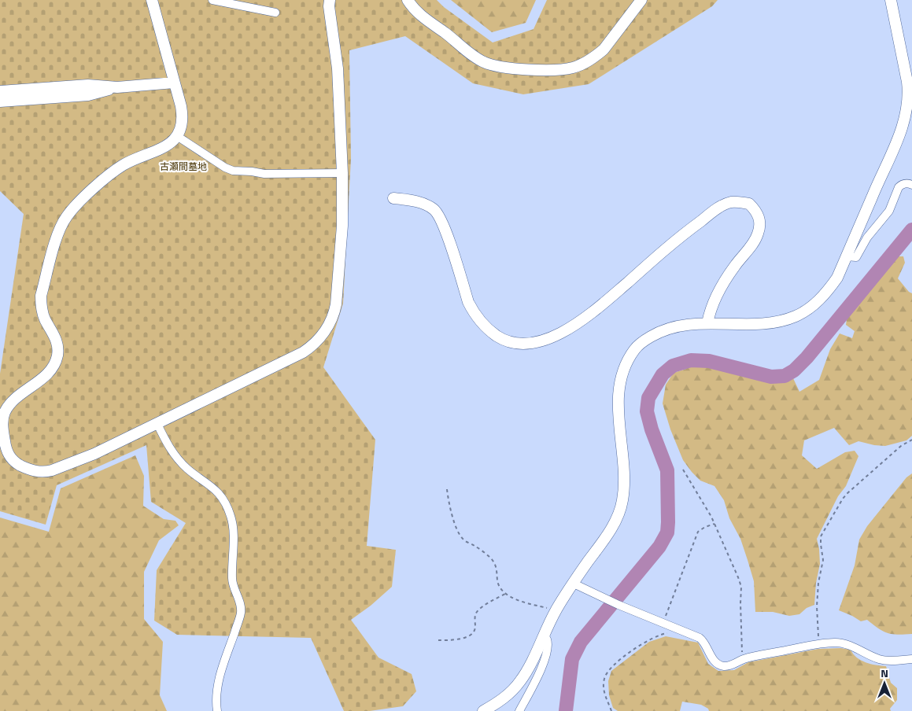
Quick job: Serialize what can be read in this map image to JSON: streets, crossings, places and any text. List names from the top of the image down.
{
  "parks": ["古瀬間墓地"],
  "north": "top"
}
